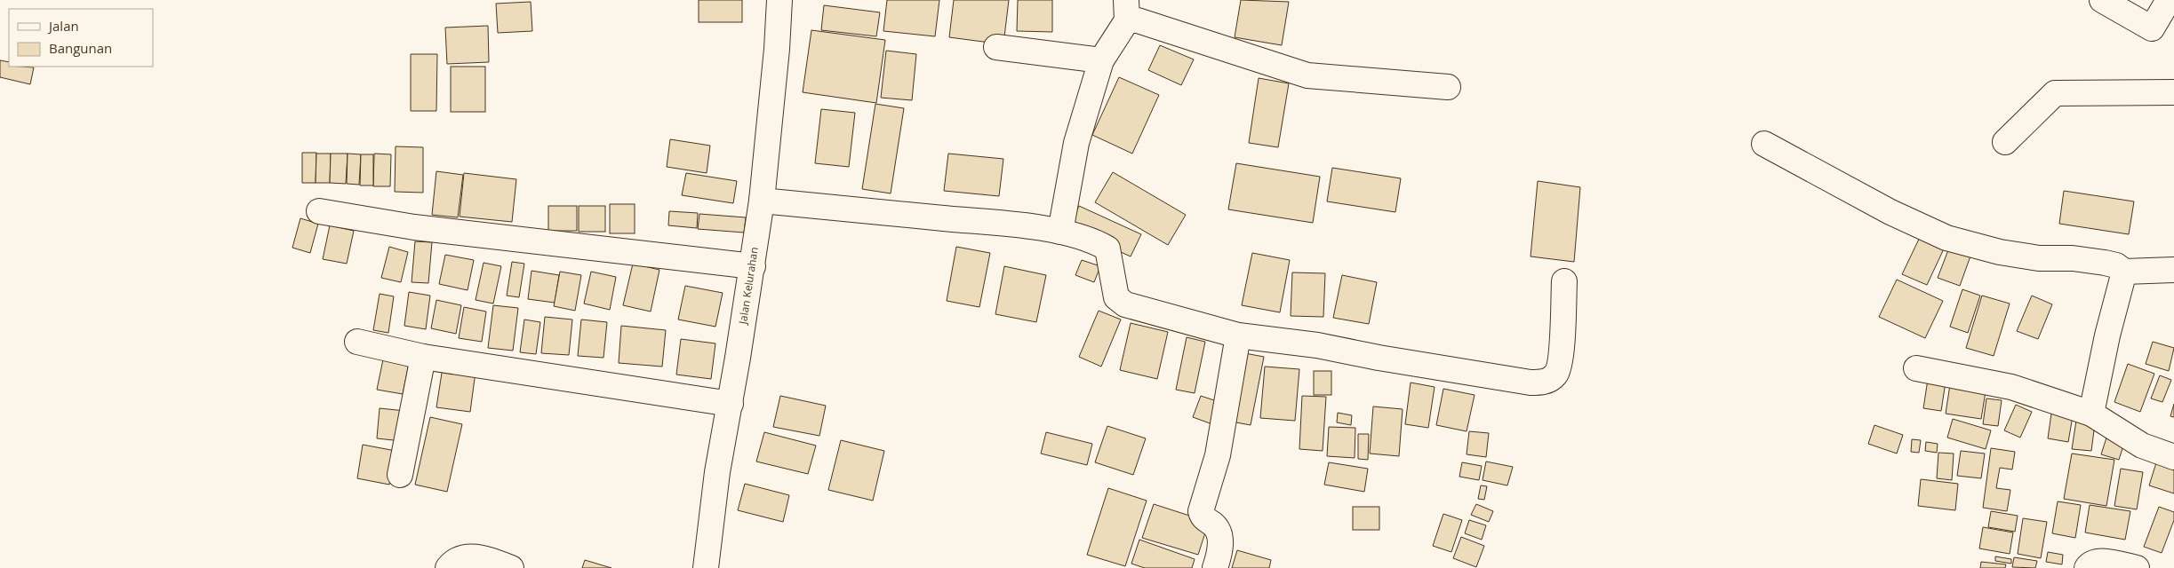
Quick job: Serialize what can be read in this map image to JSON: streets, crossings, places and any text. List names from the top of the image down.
{
  "streets": {
    "street": ["Jalan Kelurahan"]
  },
  "legend": ["Jalan", "Bangunan"]
}
